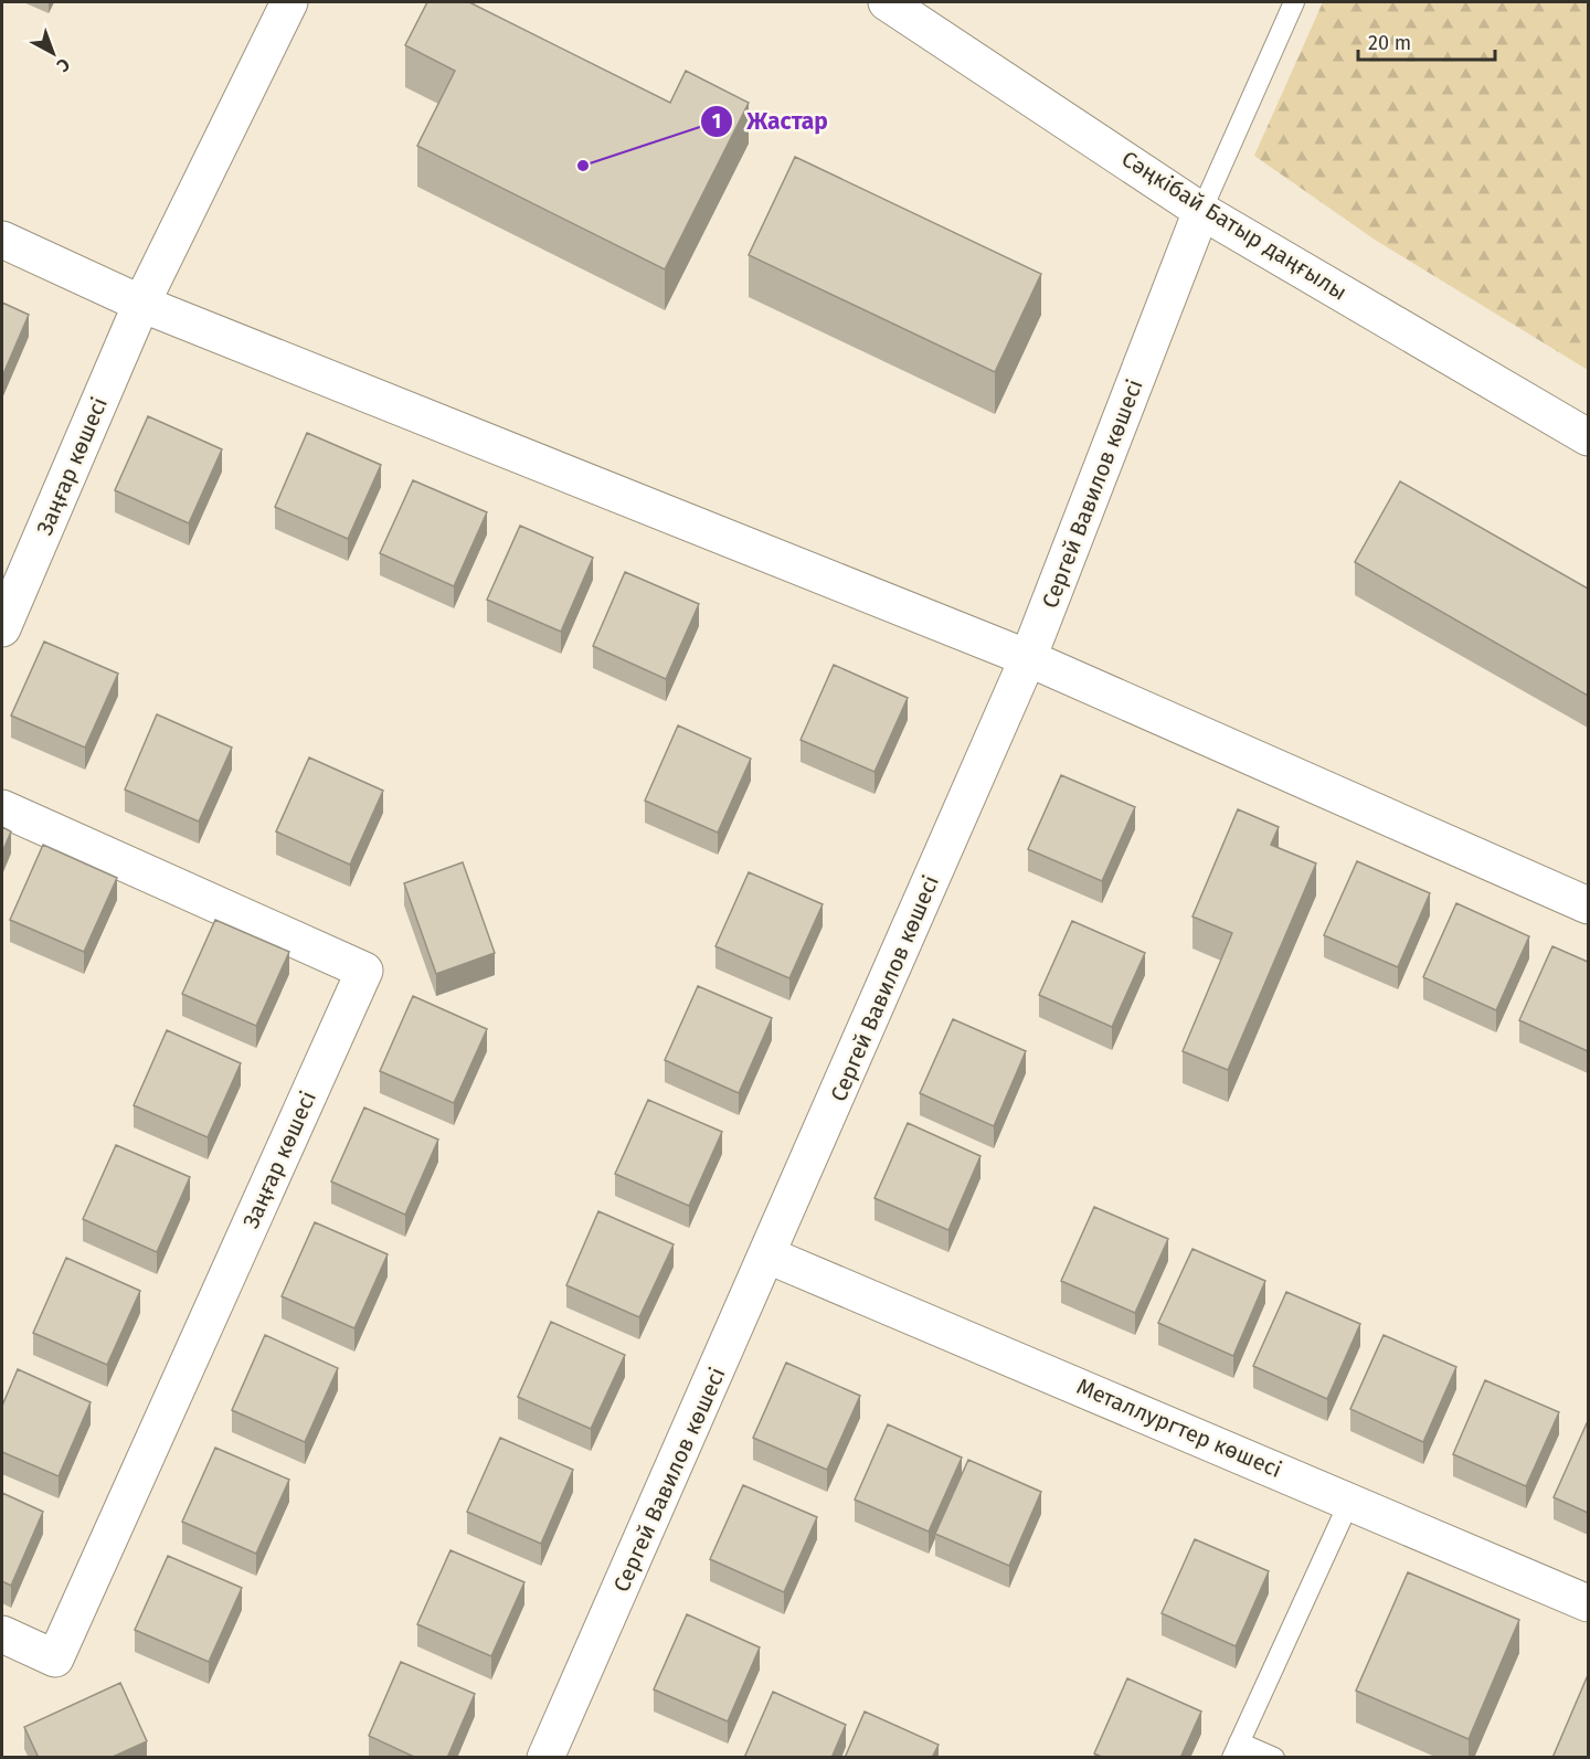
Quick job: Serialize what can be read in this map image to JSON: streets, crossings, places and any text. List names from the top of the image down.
{
  "streets": {
    "street": [
      "Сәңкібай Батыр даңғылы",
      "Заңғар көшесі",
      "Сергей Вавилов көшесі",
      "Металлургтер көшесі"
    ]
  },
  "crossings": [
    ["Сәңкібай Батыр даңғылы", "Сергей Вавилов көшесі"],
    ["Сергей Вавилов көшесі", "Металлургтер көшесі"]
  ],
  "places": ["Жастар"],
  "scale_bar": "20 m",
  "north": "bottom right"
}
